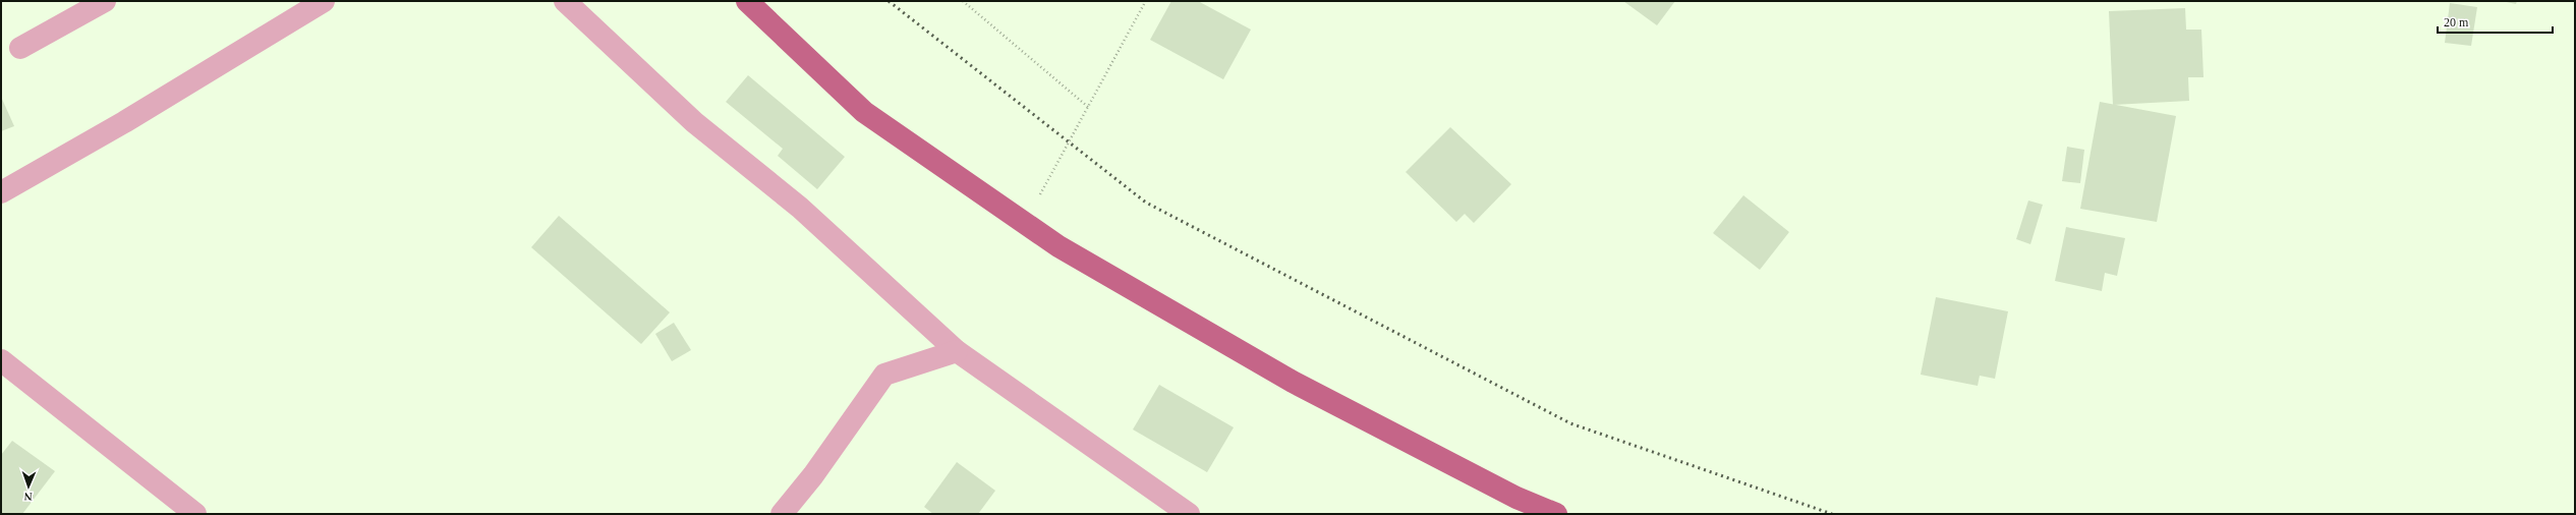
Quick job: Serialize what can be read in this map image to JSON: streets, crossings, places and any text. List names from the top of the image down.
{
  "scale_bar": "20 m",
  "north": "bottom"
}
